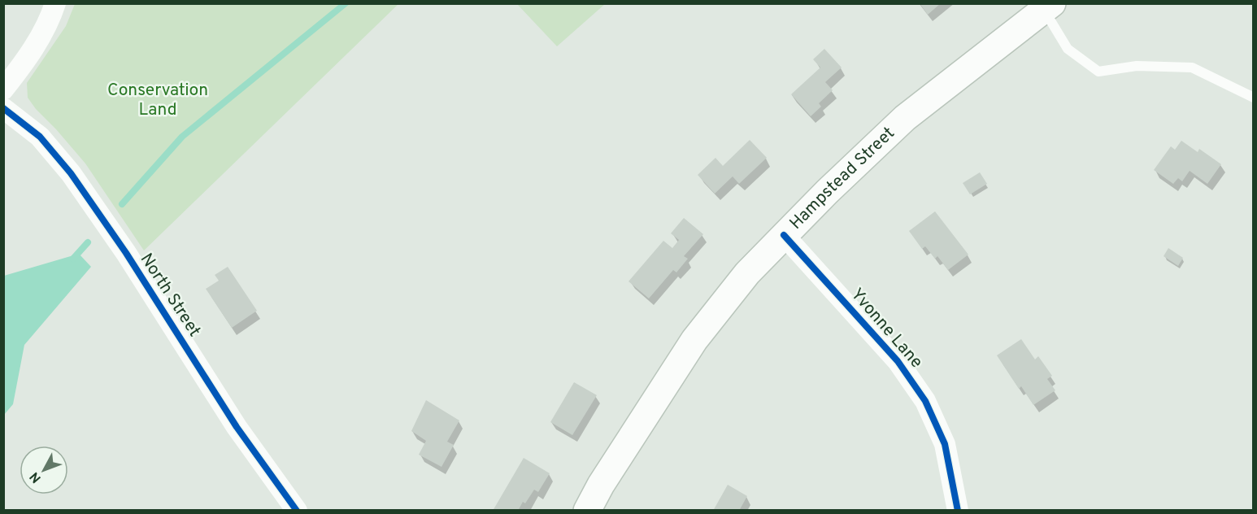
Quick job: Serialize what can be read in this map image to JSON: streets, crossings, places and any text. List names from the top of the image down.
{
  "streets": {
    "main road": ["Hampstead Street"],
    "street": ["North Street", "Yvonne Lane"]
  },
  "crossings": [
    ["Hampstead Street", "Yvonne Lane"]
  ],
  "parks": ["Conservation Land"],
  "north": "bottom left"
}
